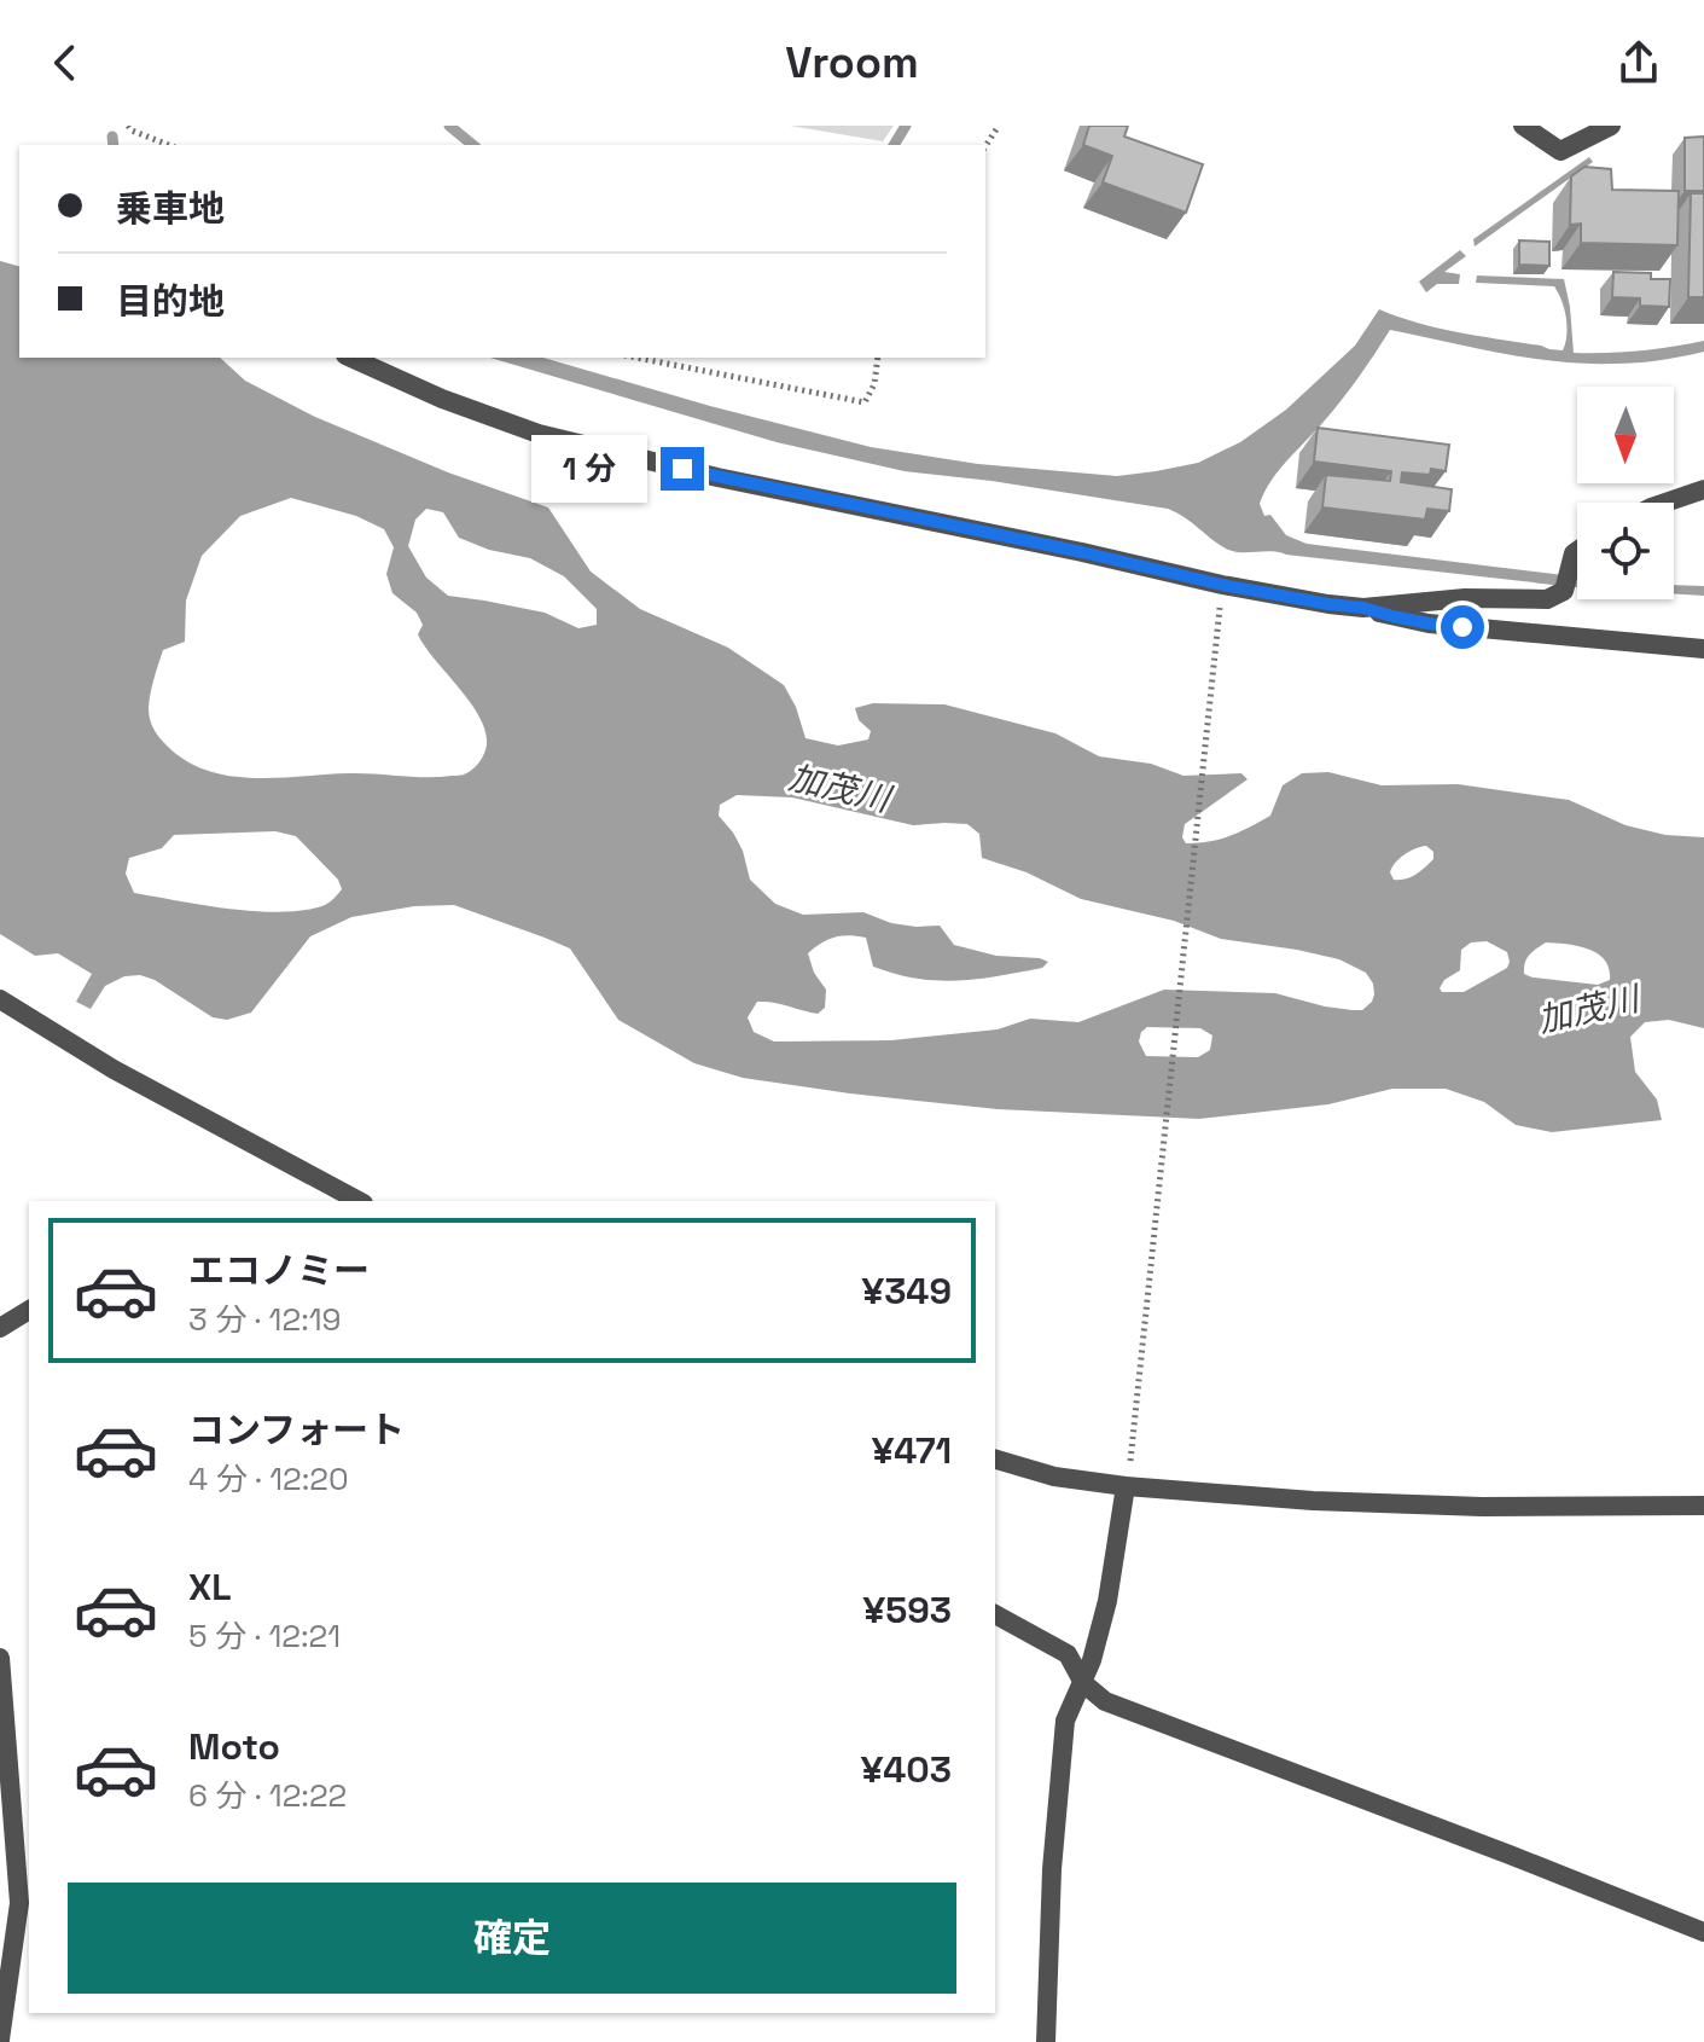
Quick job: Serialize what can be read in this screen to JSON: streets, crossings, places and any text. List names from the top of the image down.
{
  "water": ["加茂川"],
  "north": "bottom",
  "page": {
    "header": "Vroom",
    "banner": ["乗車地", "目的地"],
    "bubble": "1 分",
    "list": [
      {
        "name": "エコノミー",
        "note": "3 分 · 12:19",
        "value": "¥349"
      },
      {
        "name": "コンフォート",
        "note": "4 分 · 12:20",
        "value": "¥471"
      },
      {
        "name": "XL",
        "note": "5 分 · 12:21",
        "value": "¥593"
      },
      {
        "name": "Moto",
        "note": "6 分 · 12:22",
        "value": "¥403"
      }
    ],
    "buttons": "確定"
  }
}
